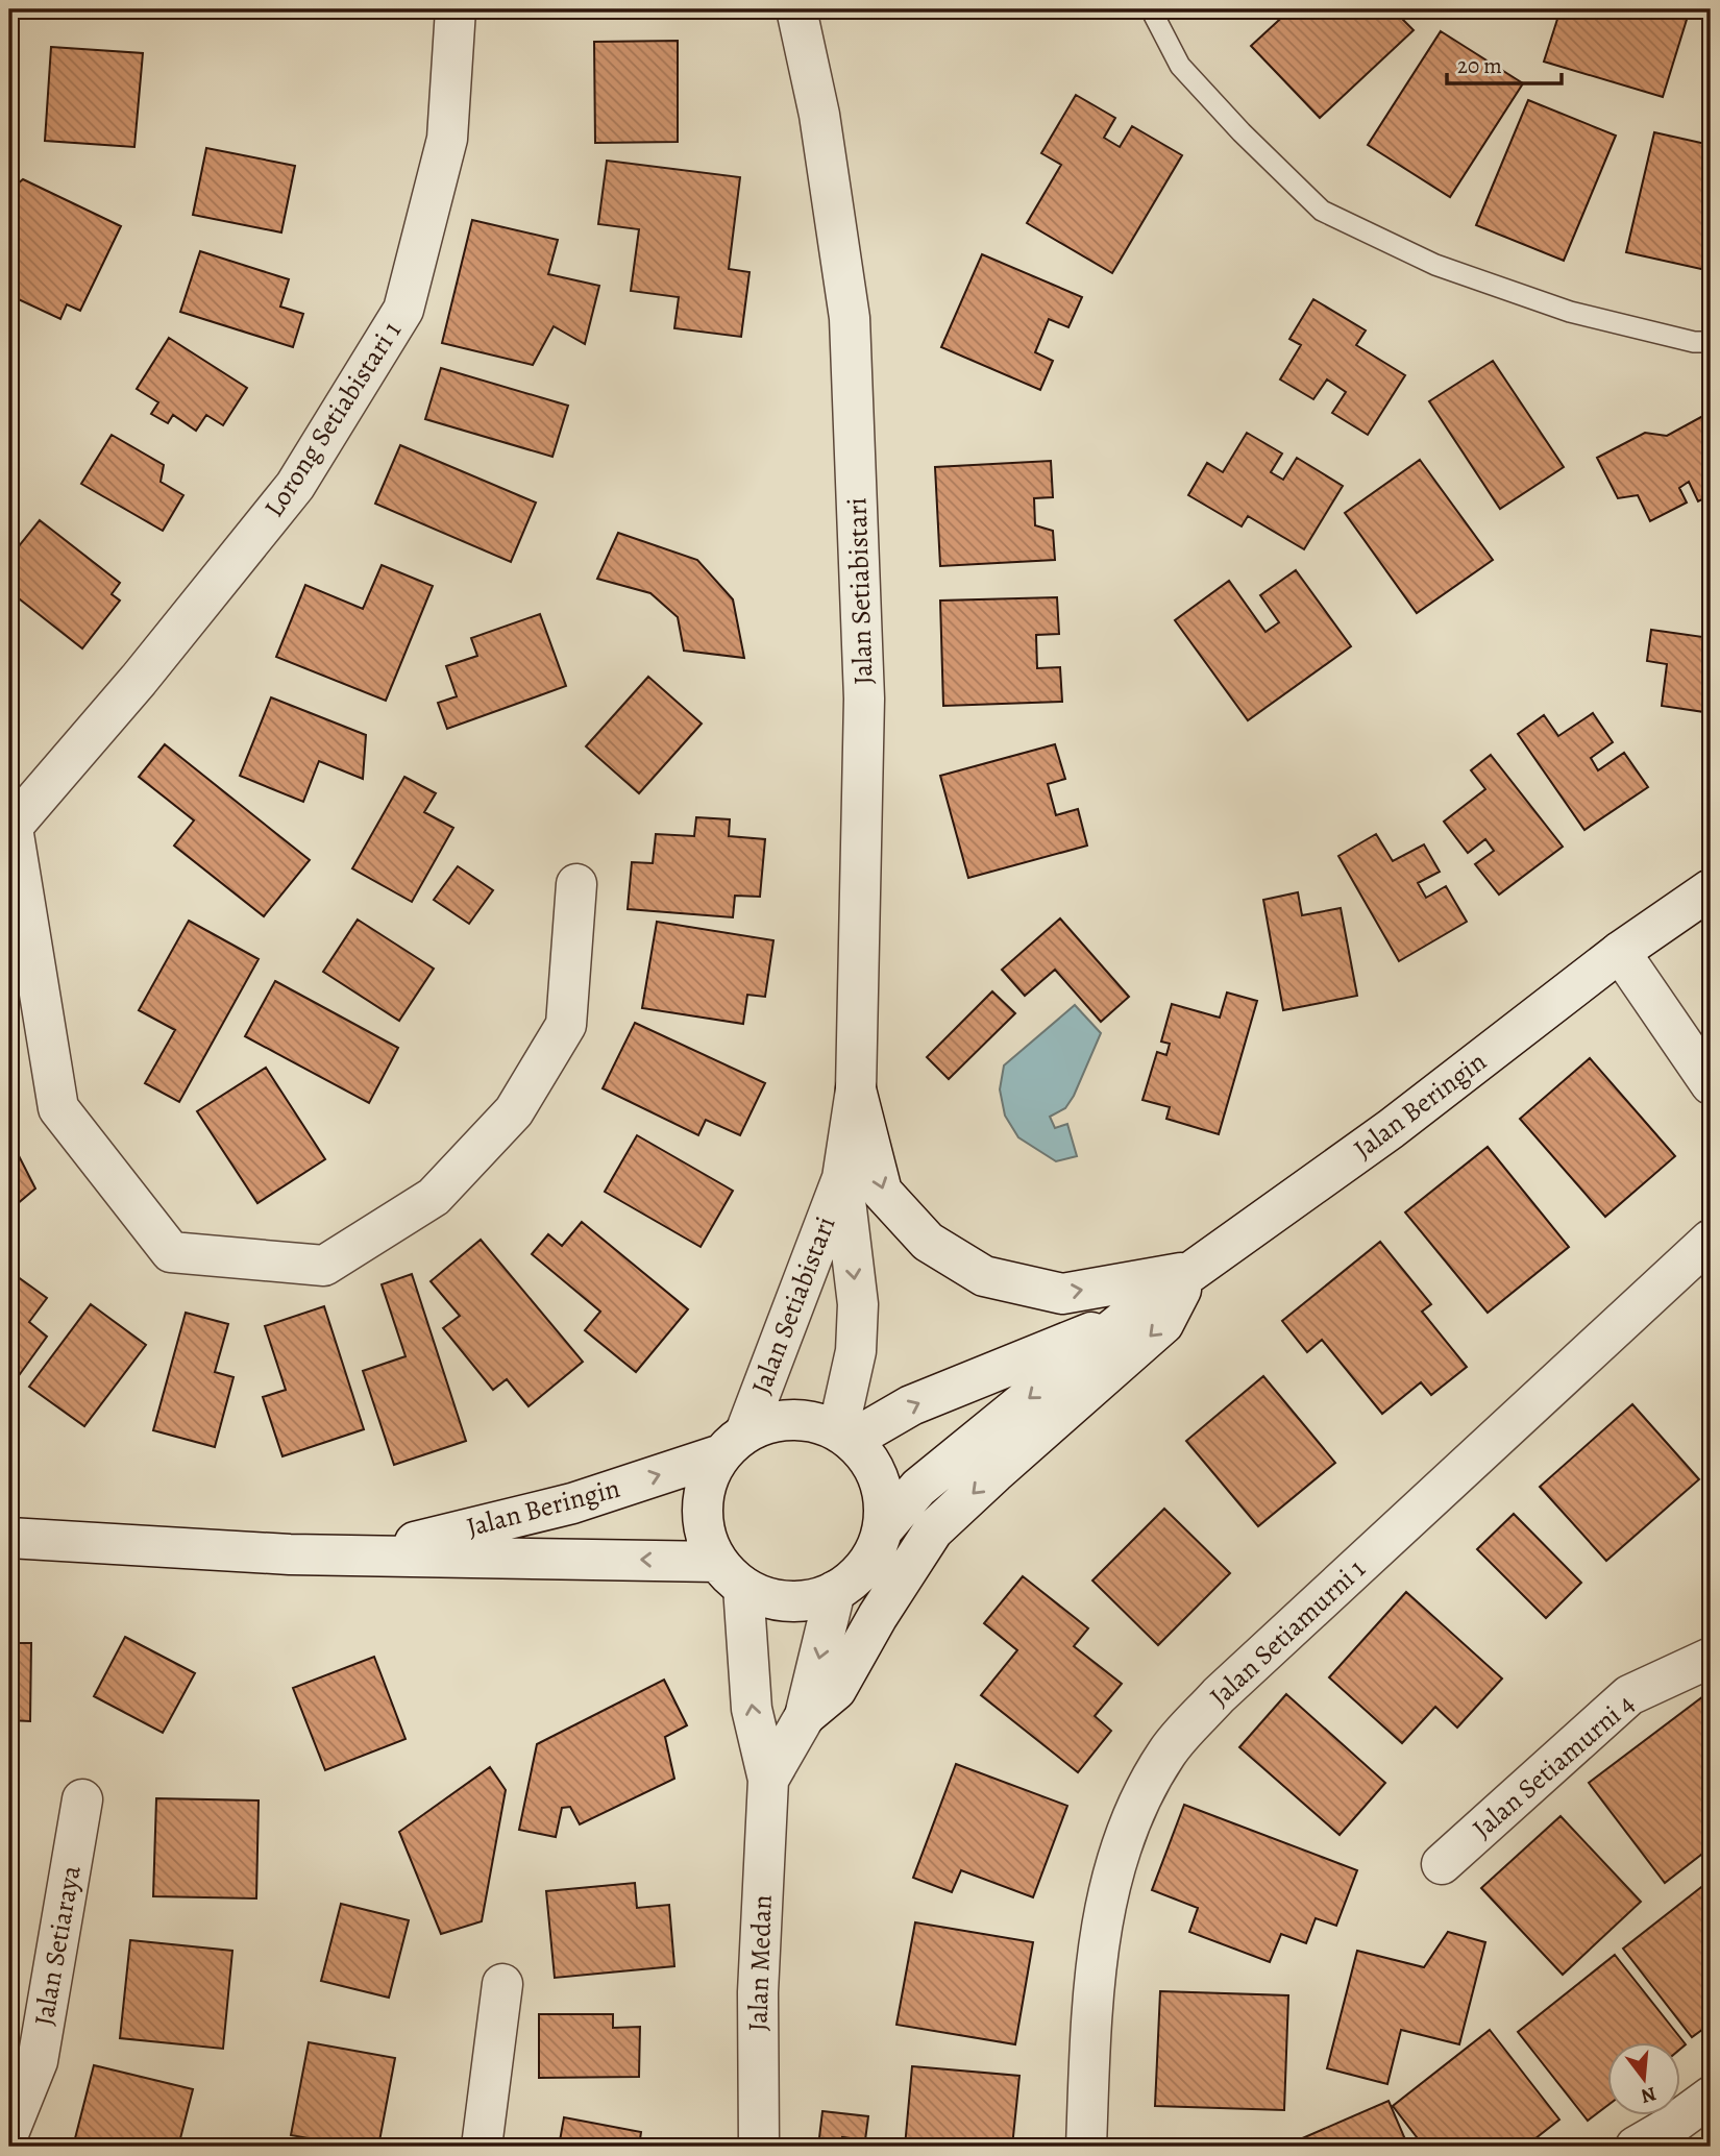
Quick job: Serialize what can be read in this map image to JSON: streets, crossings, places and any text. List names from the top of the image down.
{
  "streets": {
    "street": [
      "Lorong Setiabistari 1",
      "Jalan Setiabistari",
      "Jalan Beringin",
      "Jalan Setiamurni 1",
      "Jalan Setiamurni 4",
      "Jalan Setiaraya",
      "Jalan Medan"
    ]
  },
  "crossings": [
    ["Jalan Setiabistari", "Jalan Beringin"],
    ["Jalan Setiabistari", "Jalan Medan"],
    ["Jalan Beringin", "Jalan Medan"]
  ],
  "scale_bar": "20 m",
  "north": "bottom"
}
